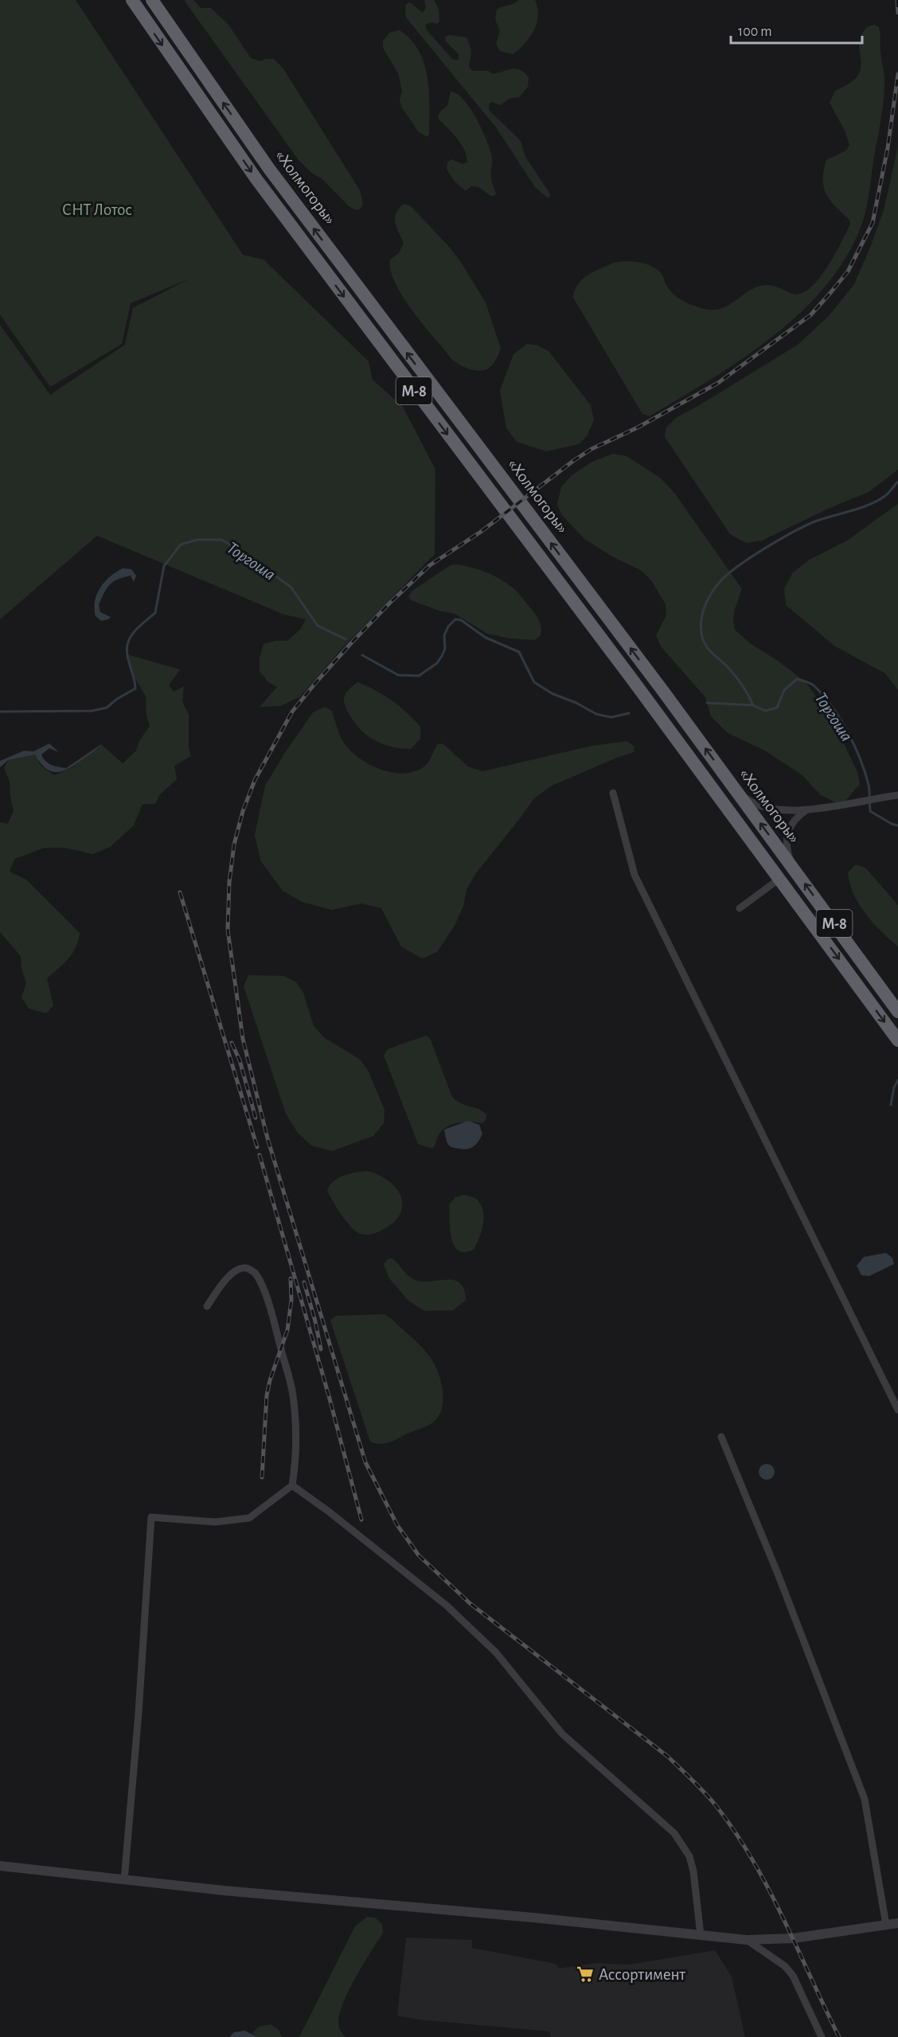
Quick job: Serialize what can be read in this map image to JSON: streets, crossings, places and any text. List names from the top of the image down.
{
  "streets": {
    "highway": ["«Холмогоры»", "М-8"]
  },
  "crossings": [
    ["«Холмогоры»", "М-8"]
  ],
  "water": ["Торгоша"],
  "parks": ["СНТ Лотос"],
  "places": {
    "supermarket": ["Ассортимент"]
  },
  "scale_bar": "100 m"
}
